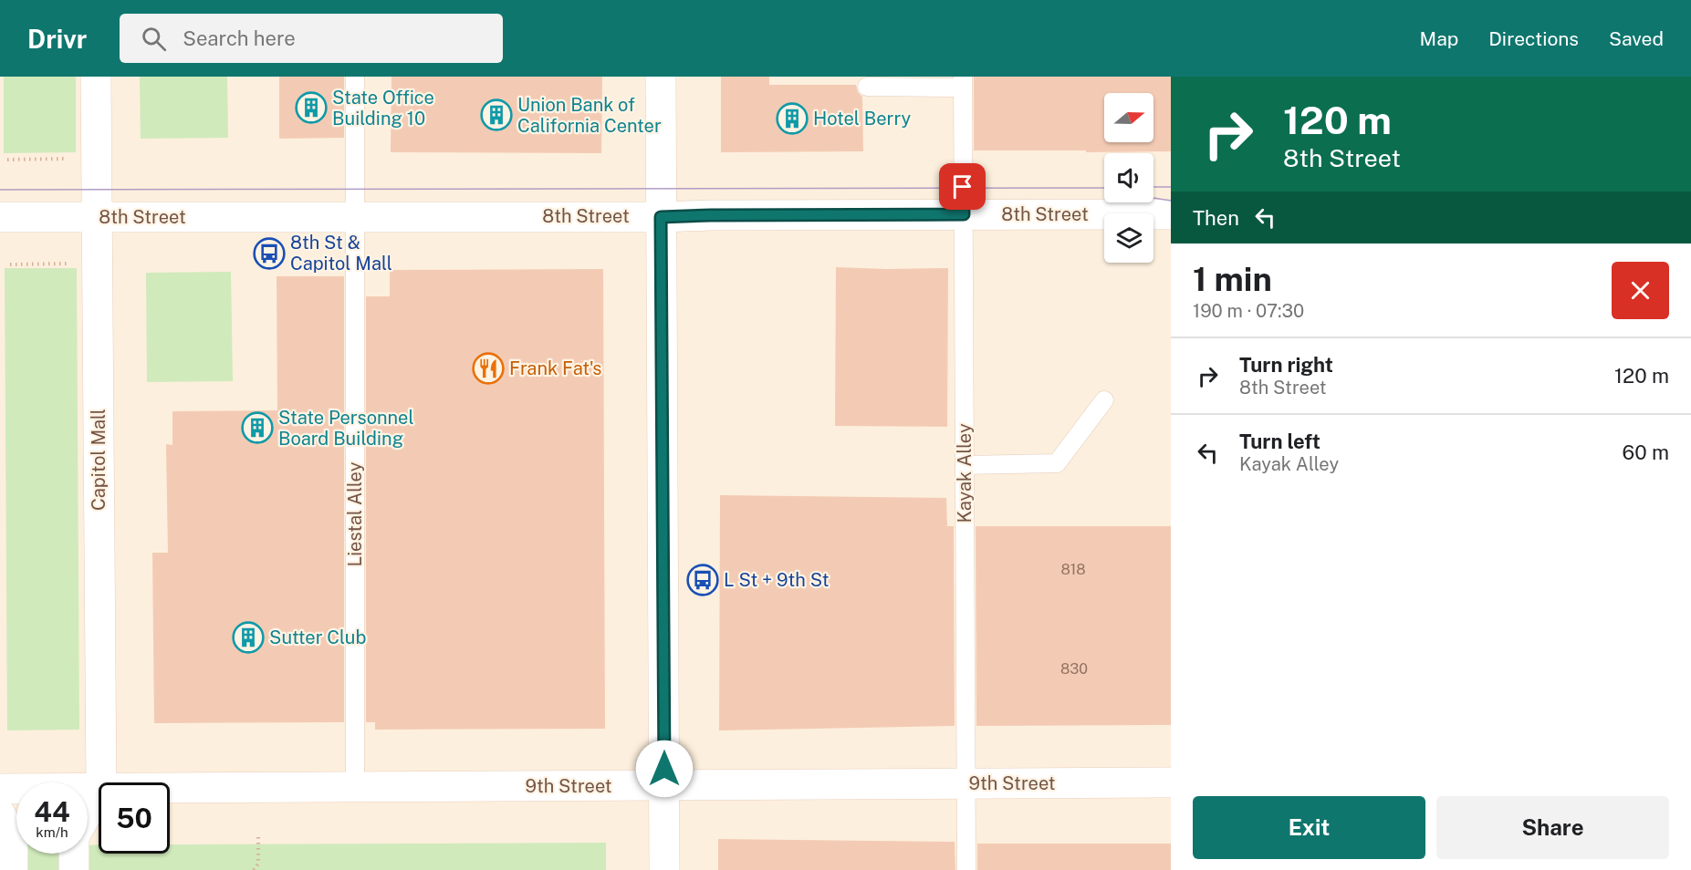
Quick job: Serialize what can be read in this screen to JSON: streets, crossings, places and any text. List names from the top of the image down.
{
  "streets": {
    "main road": ["8th Street", "Capitol Mall", "9th Street"],
    "lane": ["Kayak Alley", "Liestal Alley"]
  },
  "crossings": [
    ["8th Street", "Capitol Mall"],
    ["8th Street", "Kayak Alley"],
    ["8th Street", "Liestal Alley"],
    ["Kayak Alley", "9th Street"],
    ["Liestal Alley", "9th Street"]
  ],
  "places": {
    "building": [
      "State Office Building 10",
      "Union Bank of California Center",
      "Hotel Berry",
      "State Personnel Board Building",
      "Sutter Club"
    ],
    "bus stop": ["8th St & Capitol Mall", "L St + 9th St"],
    "restaurant": ["Frank Fat's"]
  },
  "house_numbers": ["818", "830"],
  "north": "right",
  "page": {
    "header": "Drivr",
    "search": "Search here",
    "nav": ["Map", "Directions", "Saved"],
    "turn": ["120 m", "8th Street"],
    "then": "Then",
    "heading": ["1 min", "190 m · 07:30"],
    "list": [
      {
        "name": "Turn right",
        "note": "8th Street",
        "value": "120 m"
      },
      {
        "name": "Turn left",
        "note": "Kayak Alley",
        "value": "60 m"
      }
    ],
    "speed": "44 km/h",
    "limit": "50",
    "buttons": ["Exit", "Share"]
  }
}
